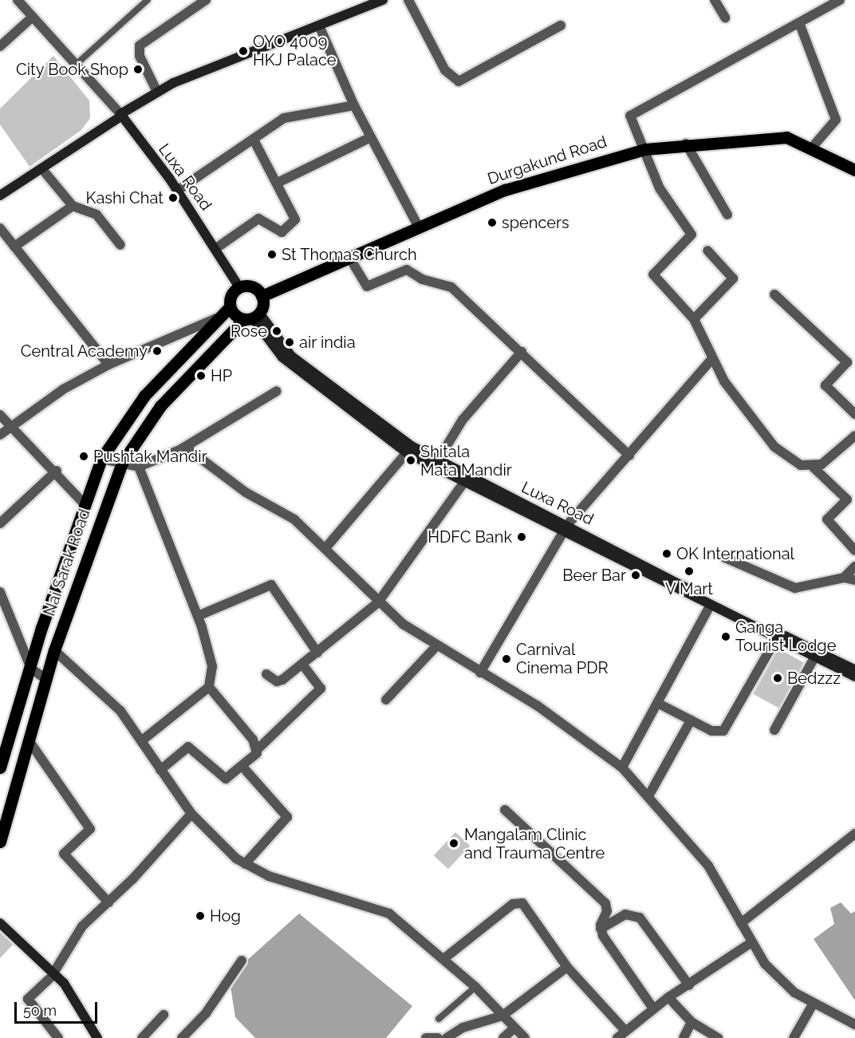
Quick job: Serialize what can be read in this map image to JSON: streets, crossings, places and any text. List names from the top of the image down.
{
  "streets": {
    "main road": ["Durgakund Road", "Nai Sarak Road"],
    "street": ["Luxa Road"]
  },
  "crossings": [
    ["Luxa Road", "Nai Sarak Road"]
  ],
  "places": [
    "OYO 4009 HKJ Palace",
    "City Book Shop",
    "Kashi Chat",
    "spencers",
    "St Thomas Church",
    "Rose",
    "air india",
    "Central Academy",
    "HP",
    "Pushtak Mandir",
    "Shitala Mata Mandir",
    "HDFC Bank",
    "OK International",
    "V Mart",
    "Beer Bar",
    "Ganga Tourist Lodge",
    "Carnival Cinema PDR",
    "Bedzzz",
    "Mangalam Clinic and Trauma Centre",
    "Hog"
  ],
  "scale_bar": "50 m"
}
